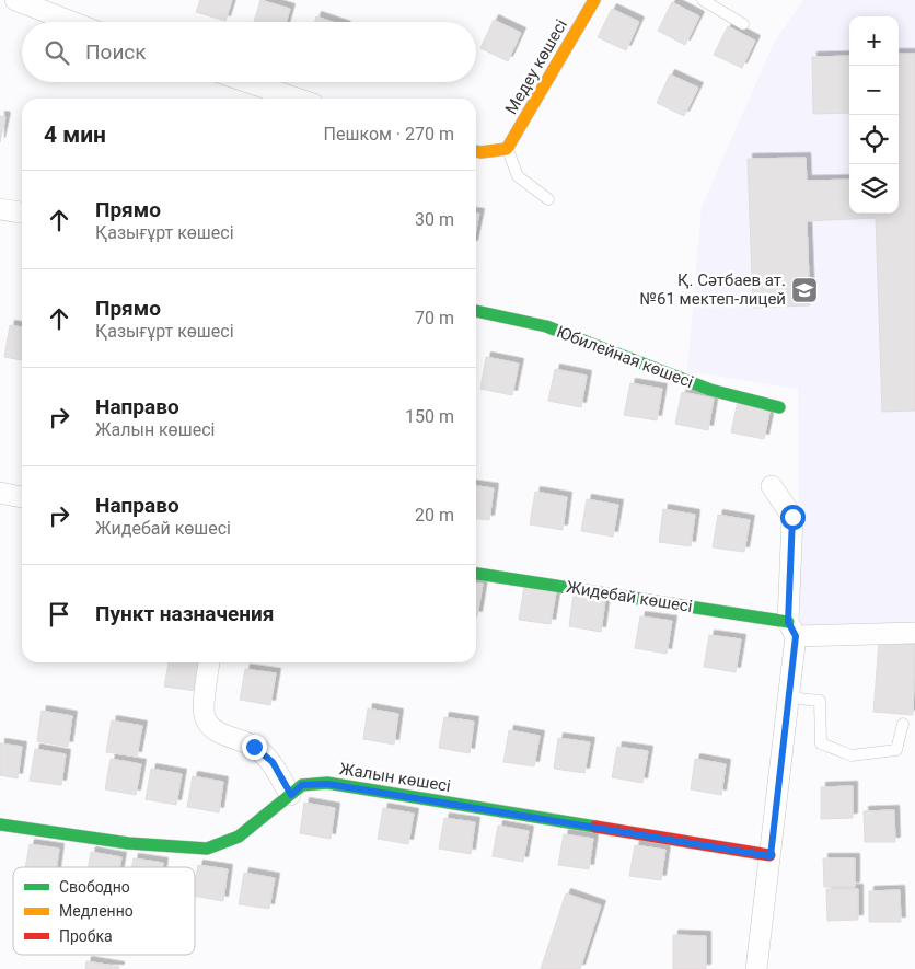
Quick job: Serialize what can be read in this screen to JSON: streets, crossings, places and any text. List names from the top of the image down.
{
  "streets": {
    "street": [
      "Медеу көшесі",
      "Юбилейная көшесі",
      "Жидебай көшесі",
      "Жалын көшесі"
    ]
  },
  "places": {
    "school or university": ["Қ. Сәтбаев ат. №61 мектеп-лицей"]
  },
  "legend": ["Свободно", "Медленно", "Пробка"],
  "page": {
    "map_buttons": ["+", "−"],
    "search": "Поиск",
    "heading": ["4 мин", "Пешком · 270 m"],
    "list": [
      ["Прямо", "Қазығұрт көшесі", "30 m"],
      ["Прямо", "Қазығұрт көшесі", "70 m"],
      ["Направо", "Жалын көшесі", "150 m"],
      ["Направо", "Жидебай көшесі", "20 m"],
      "Пункт назначения"
    ]
  }
}
